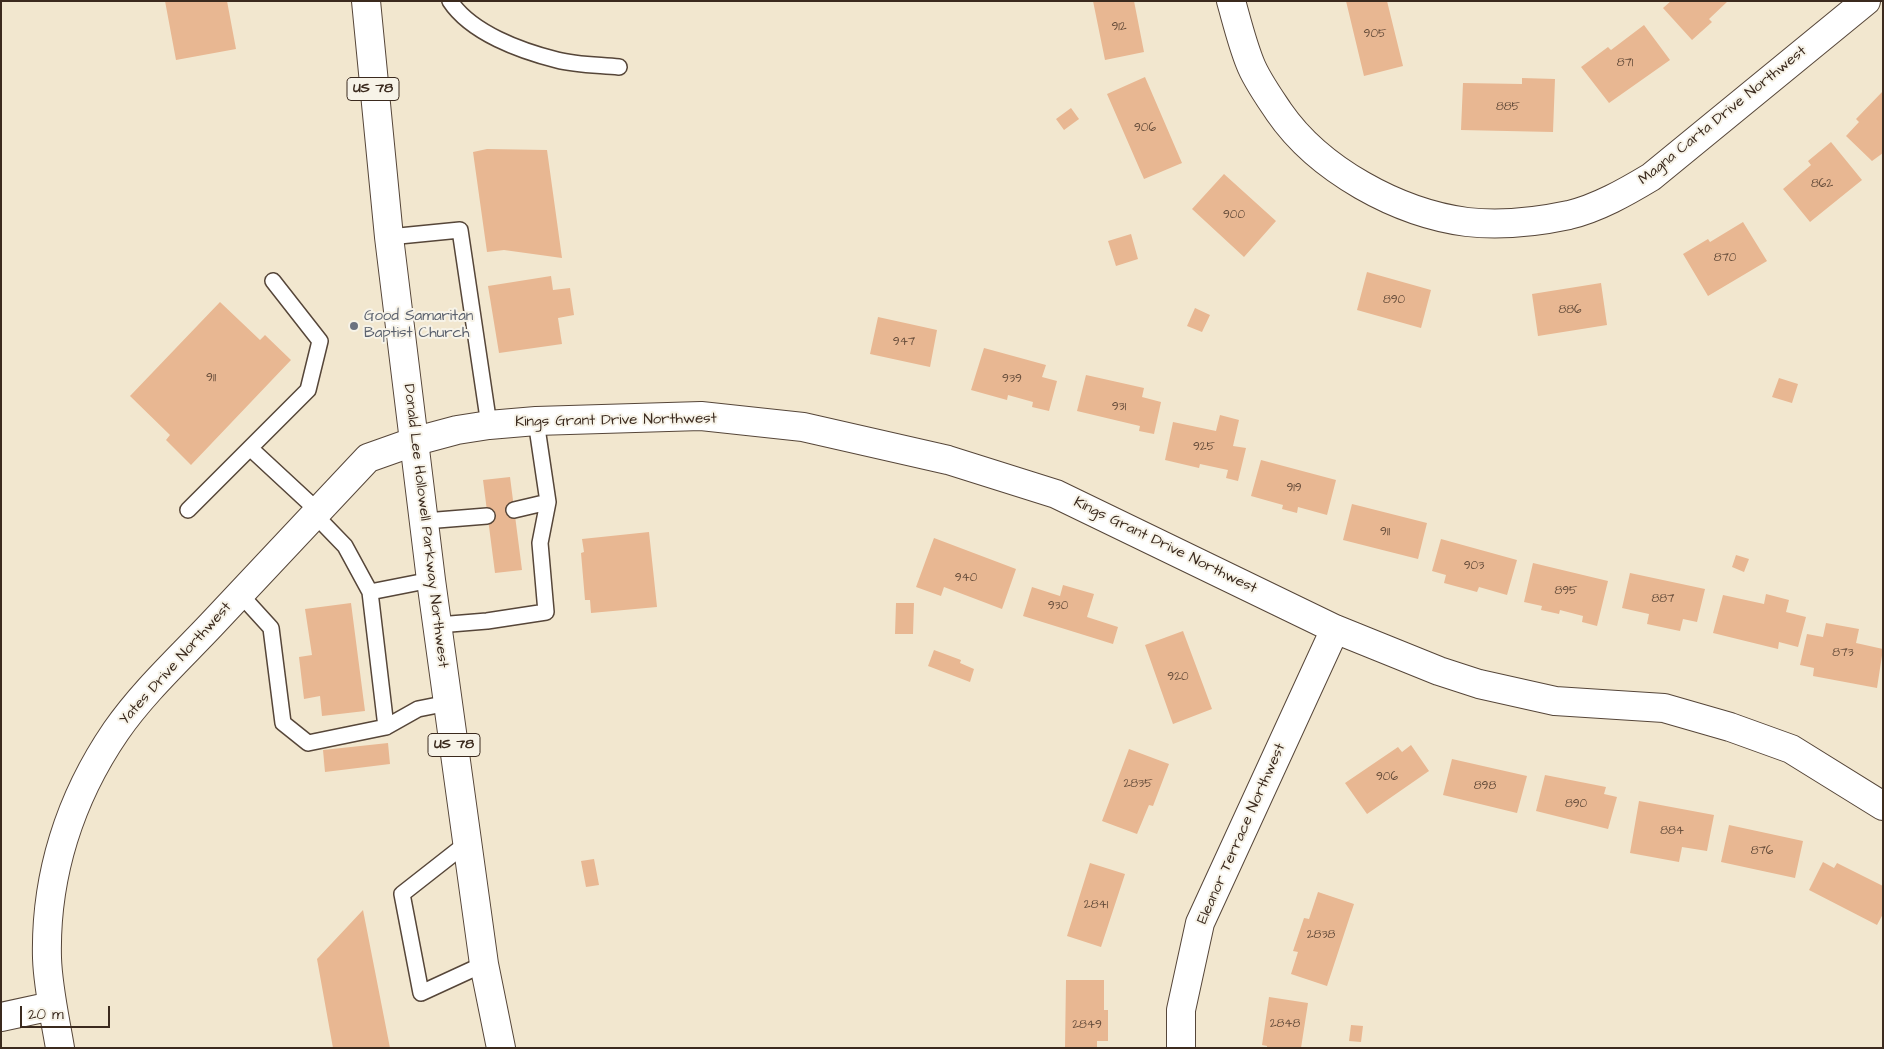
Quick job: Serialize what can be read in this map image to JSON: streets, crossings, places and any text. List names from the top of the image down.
{
  "streets": {
    "street": [
      "US 78",
      "Magna Carta Drive Northwest",
      "Kings Grant Drive Northwest",
      "Donald Lee Hollowell Parkway Northwest",
      "Yates Drive Northwest",
      "Eleanor Terrace Northwest"
    ]
  },
  "crossings": [
    ["Kings Grant Drive Northwest", "Donald Lee Hollowell Parkway Northwest"],
    ["Kings Grant Drive Northwest", "Yates Drive Northwest"],
    ["Kings Grant Drive Northwest", "Eleanor Terrace Northwest"],
    ["Donald Lee Hollowell Parkway Northwest", "Yates Drive Northwest"]
  ],
  "places": ["Good Samaritan Baptist Church"],
  "house_numbers": [
    "912",
    "905",
    "871",
    "885",
    "906",
    "862",
    "900",
    "870",
    "890",
    "886",
    "947",
    "911",
    "939",
    "931",
    "925",
    "919",
    "911",
    "903",
    "940",
    "895",
    "887",
    "930",
    "873",
    "920",
    "906",
    "2835",
    "898",
    "890",
    "884",
    "876",
    "2841",
    "2838",
    "2848",
    "2849"
  ],
  "scale_bar": "20 m"
}
